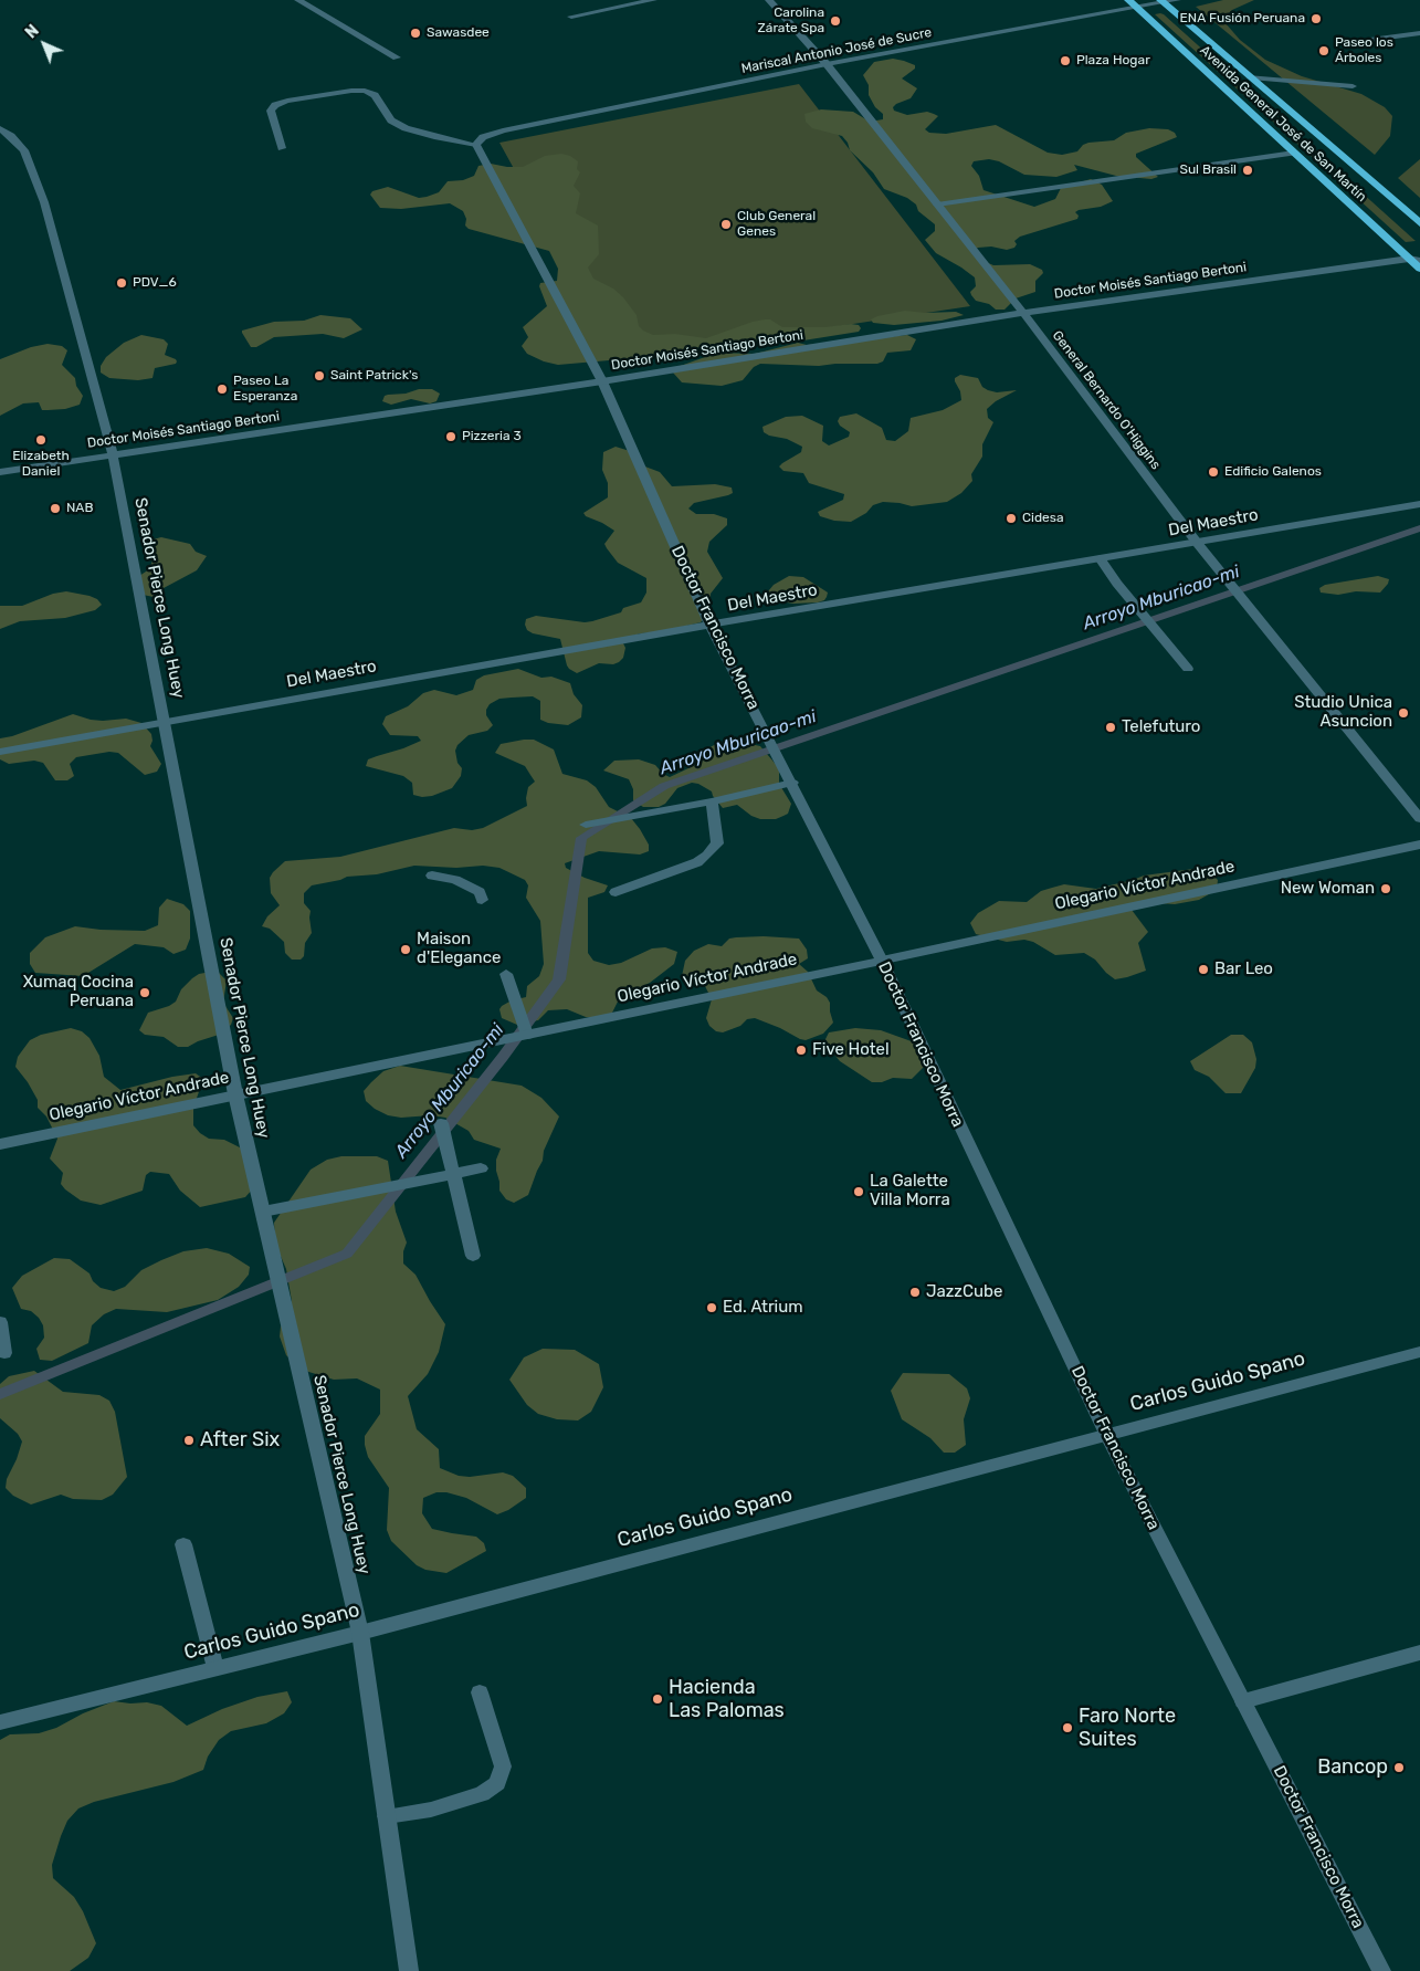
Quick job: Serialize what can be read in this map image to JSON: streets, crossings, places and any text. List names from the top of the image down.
{
  "streets": {
    "highway": ["Avenida General José de San Martín"],
    "street": [
      "Mariscal Antonio José de Sucre",
      "Doctor Moisés Santiago Bertoni",
      "General Bernardo O'Higgins",
      "Del Maestro",
      "Senador Pierce Long Huey",
      "Doctor Francisco Morra",
      "Olegario Víctor Andrade",
      "Carlos Guido Spano"
    ]
  },
  "crossings": [
    ["Mariscal Antonio José de Sucre", "Avenida General José de San Martín"],
    ["Mariscal Antonio José de Sucre", "General Bernardo O'Higgins"],
    ["Mariscal Antonio José de Sucre", "Doctor Francisco Morra"],
    ["Avenida General José de San Martín", "Doctor Moisés Santiago Bertoni"],
    ["Doctor Moisés Santiago Bertoni", "General Bernardo O'Higgins"],
    ["Doctor Moisés Santiago Bertoni", "Senador Pierce Long Huey"],
    ["Doctor Moisés Santiago Bertoni", "Doctor Francisco Morra"],
    ["General Bernardo O'Higgins", "Del Maestro"],
    ["Del Maestro", "Senador Pierce Long Huey"],
    ["Del Maestro", "Doctor Francisco Morra"],
    ["Senador Pierce Long Huey", "Olegario Víctor Andrade"],
    ["Senador Pierce Long Huey", "Carlos Guido Spano"],
    ["Doctor Francisco Morra", "Olegario Víctor Andrade"],
    ["Doctor Francisco Morra", "Carlos Guido Spano"]
  ],
  "water": ["Arroyo Mburicao-mi"],
  "places": [
    "ENA Fusión Peruana",
    "Carolina Zárate Spa",
    "Sawasdee",
    "Paseo los Árboles",
    "Plaza Hogar",
    "Sul Brasil",
    "Club General Genes",
    "PDV_6",
    "Saint Patrick's",
    "Paseo La Esperanza",
    "Pizzeria 3",
    "Elizabeth Daniel",
    "Edificio Galenos",
    "NAB",
    "Cidesa",
    "Studio Unica Asuncion",
    "Telefuturo",
    "New Woman",
    "Maison d'Elegance",
    "Bar Leo",
    "Xumaq Cocina Peruana",
    "Five Hotel",
    "La Galette Villa Morra",
    "JazzCube",
    "Ed. Atrium",
    "After Six",
    "Hacienda Las Palomas",
    "Faro Norte Suites",
    "Bancop"
  ],
  "north": "top left"
}
